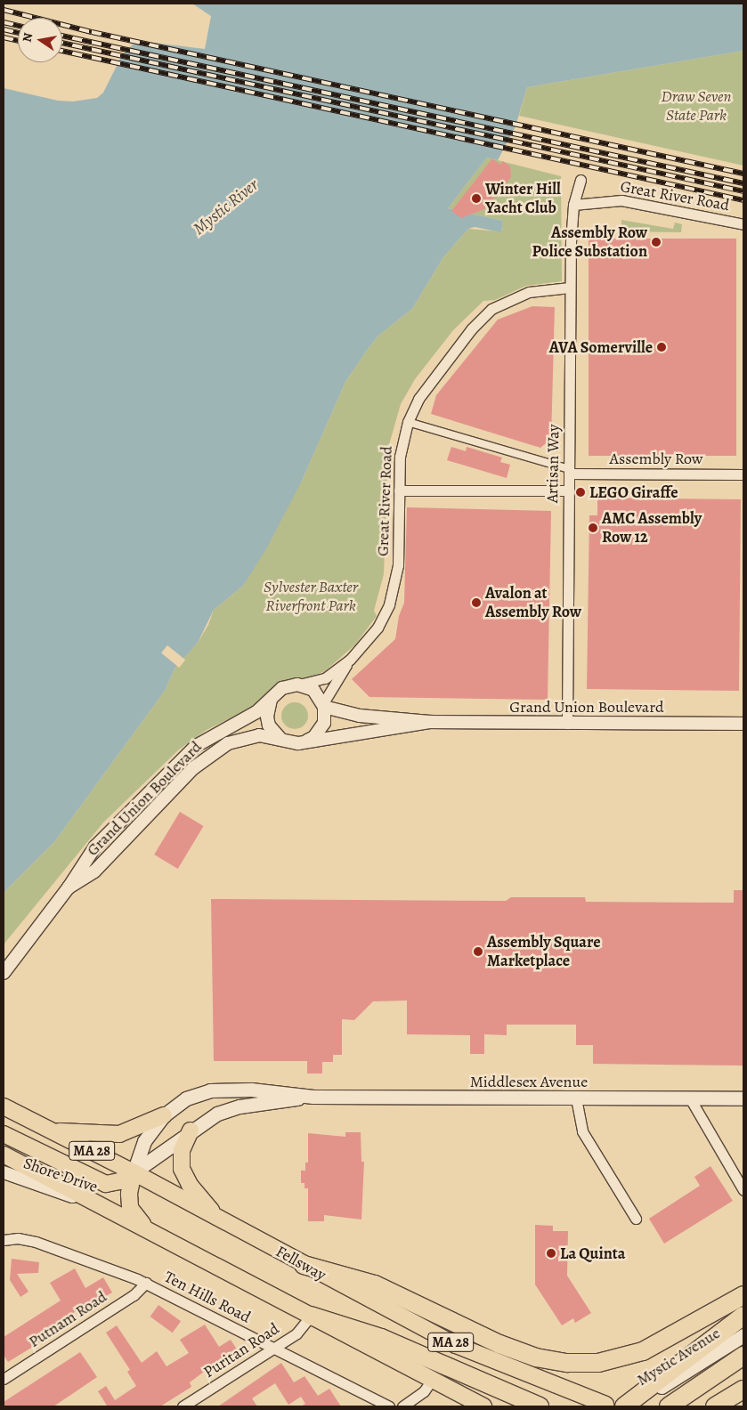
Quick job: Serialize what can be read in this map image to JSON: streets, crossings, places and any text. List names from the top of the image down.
{
  "streets": {
    "highway": ["MA 28", "Fellsway"],
    "main road": ["Middlesex Avenue", "Mystic Avenue"],
    "street": [
      "Great River Road",
      "Assembly Row",
      "Artisan Way",
      "Grand Union Boulevard",
      "Shore Drive",
      "Ten Hills Road",
      "Putnam Road",
      "Puritan Road"
    ]
  },
  "crossings": [
    ["Great River Road", "Assembly Row"],
    ["Great River Road", "Artisan Way"],
    ["Great River Road", "Grand Union Boulevard"],
    ["Assembly Row", "Artisan Way"],
    ["Artisan Way", "Grand Union Boulevard"],
    ["Middlesex Avenue", "Fellsway"],
    ["MA 28", "Shore Drive"],
    ["MA 28", "Puritan Road"],
    ["Ten Hills Road", "Putnam Road"],
    ["Ten Hills Road", "Puritan Road"]
  ],
  "water": ["Mystic River"],
  "parks": ["Draw Seven State Park", "Sylvester Baxter Riverfront Park"],
  "places": [
    "Winter Hill Yacht Club",
    "Assembly Row Police Substation",
    "AVA Somerville",
    "LEGO Giraffe",
    "AMC Assembly Row 12",
    "Avalon at Assembly Row",
    "Assembly Square Marketplace",
    "La Quinta"
  ],
  "north": "left"
}
